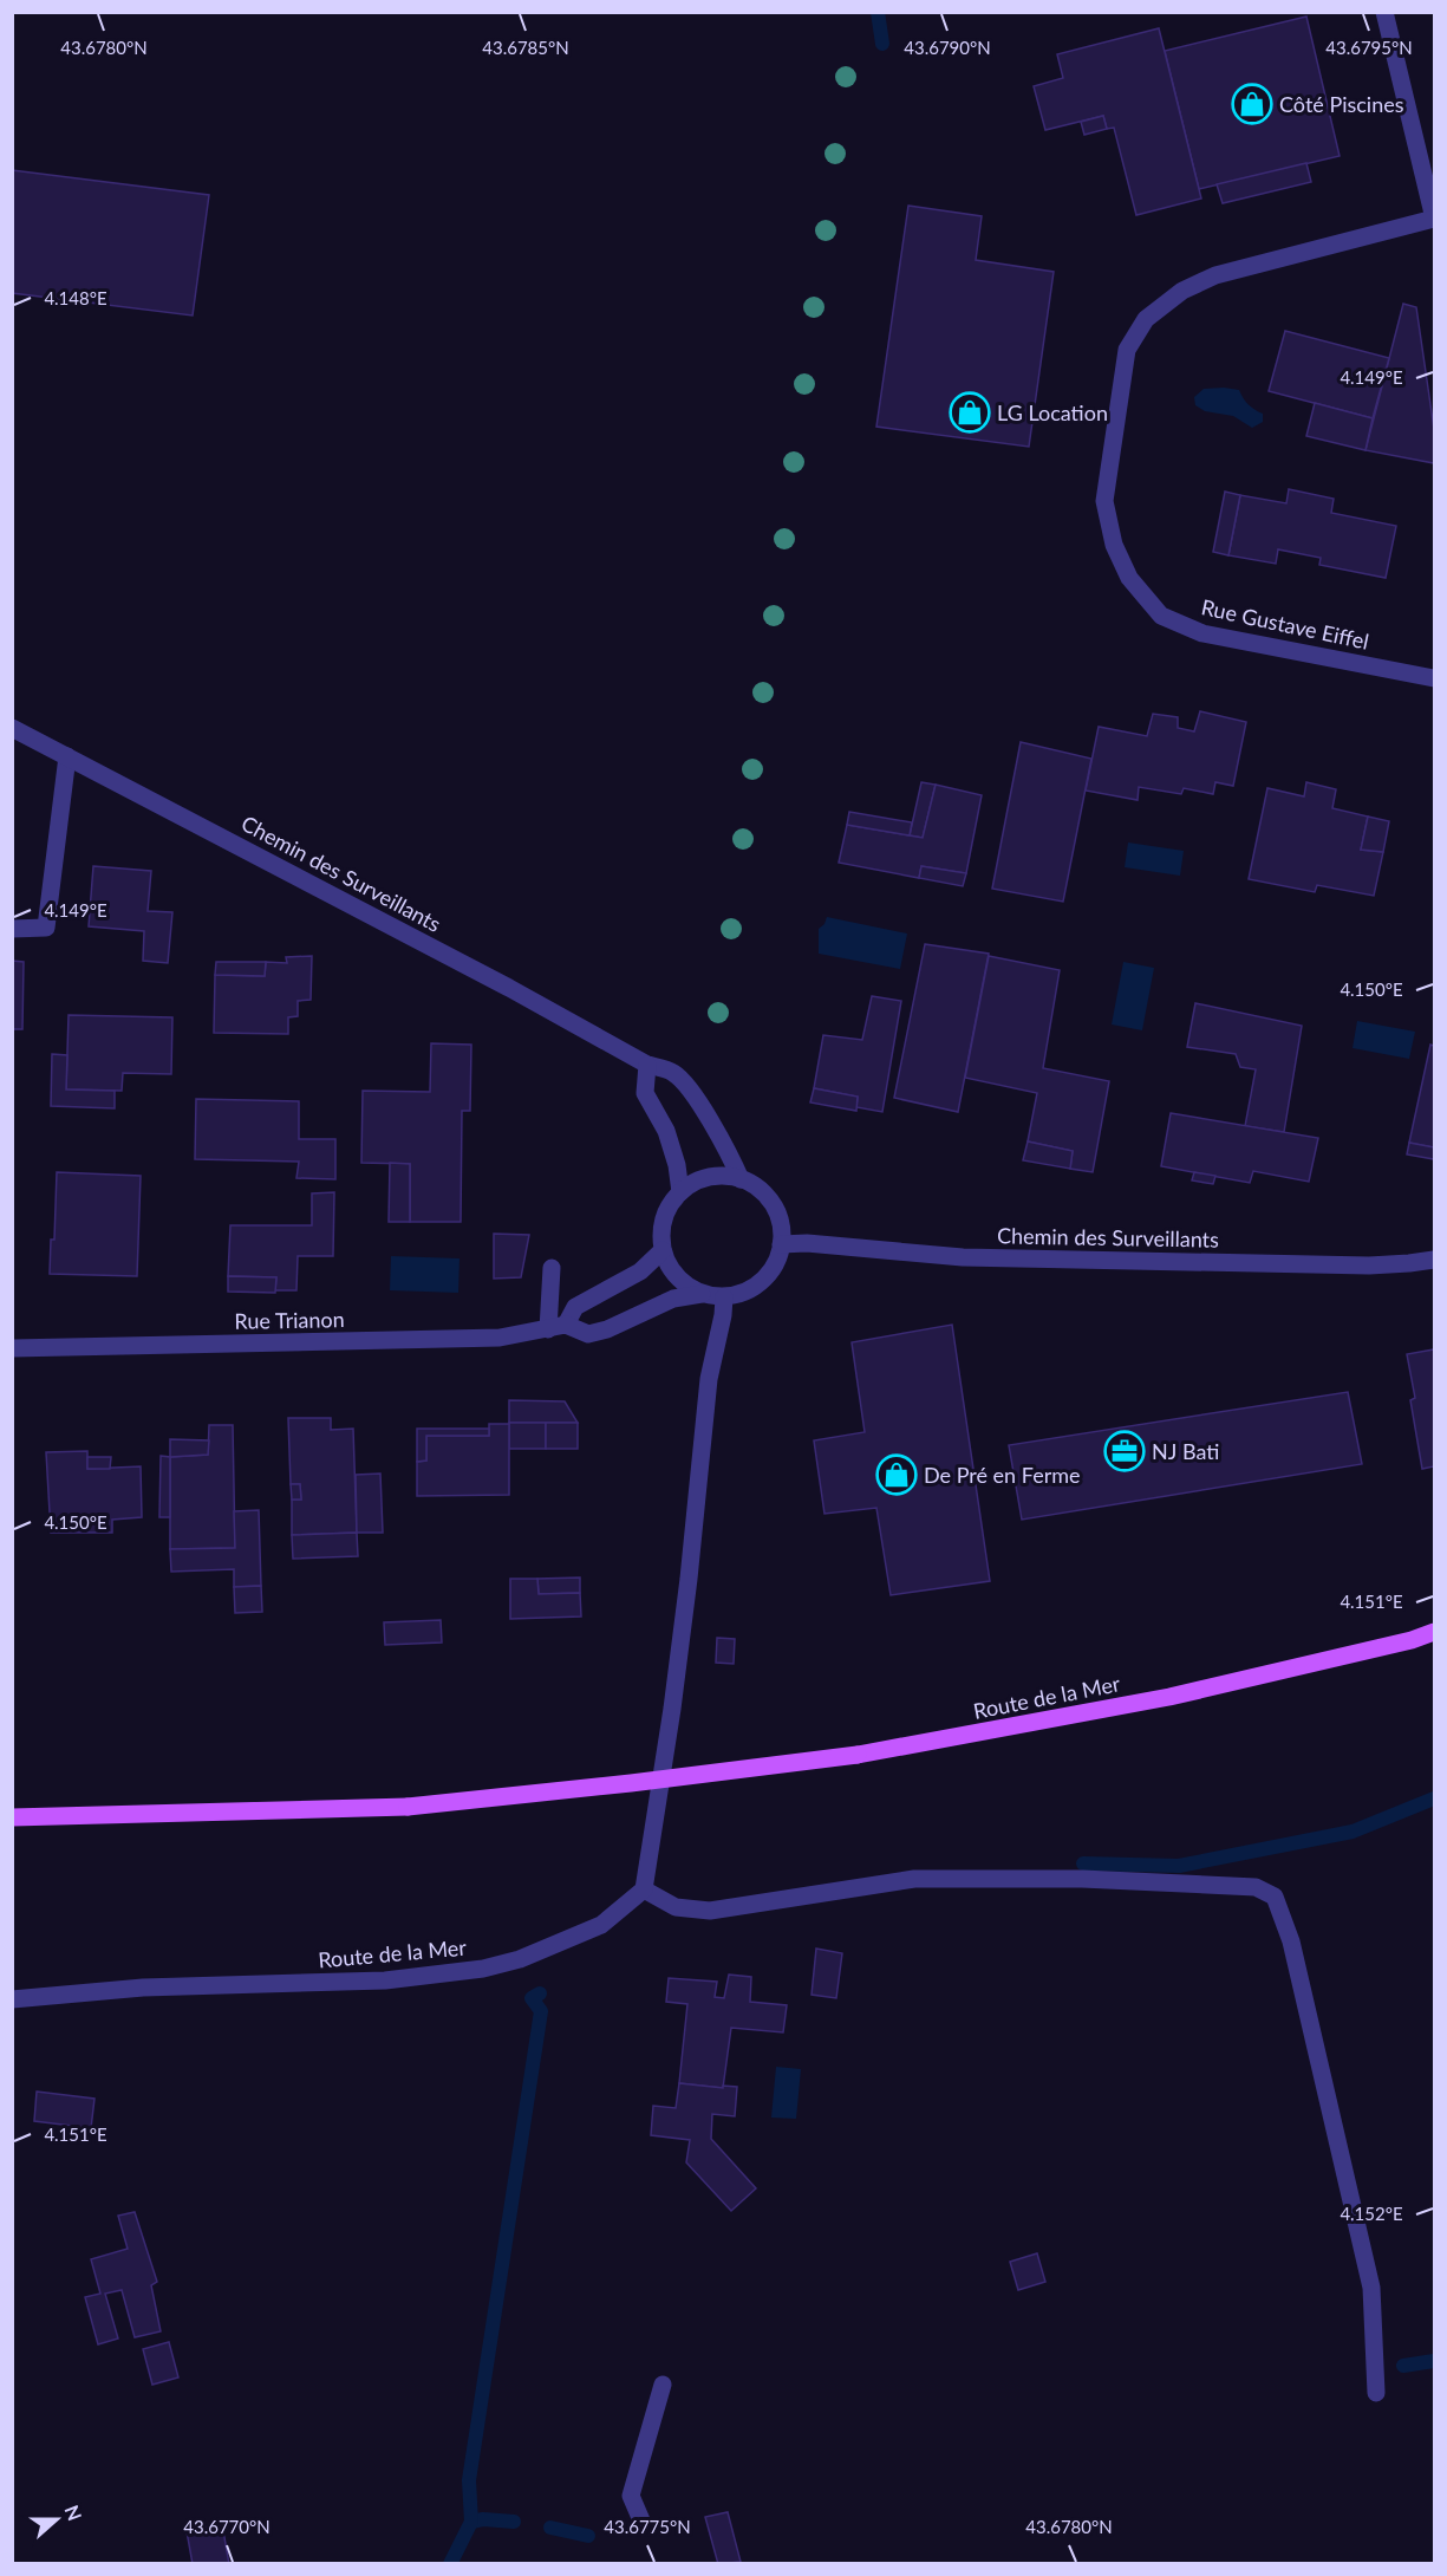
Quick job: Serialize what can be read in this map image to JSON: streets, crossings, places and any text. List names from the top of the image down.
{
  "streets": {
    "main road": ["Route de la Mer"],
    "street": ["Rue Gustave Eiffel", "Chemin des Surveillants", "Rue Trianon"]
  },
  "crossings": [
    ["Chemin des Surveillants", "Rue Trianon"]
  ],
  "places": {
    "shop": ["Côté Piscines", "LG Location", "De Pré en Ferme"],
    "office": ["NJ Bati"]
  },
  "north": "right",
  "coordinates": [
    "43.6780°N",
    "43.6785°N",
    "43.6790°N",
    "43.6795°N",
    "4.148°E",
    "4.149°E",
    "4.150°E",
    "4.151°E",
    "4.152°E",
    "43.6770°N",
    "43.6775°N"
  ]
}
